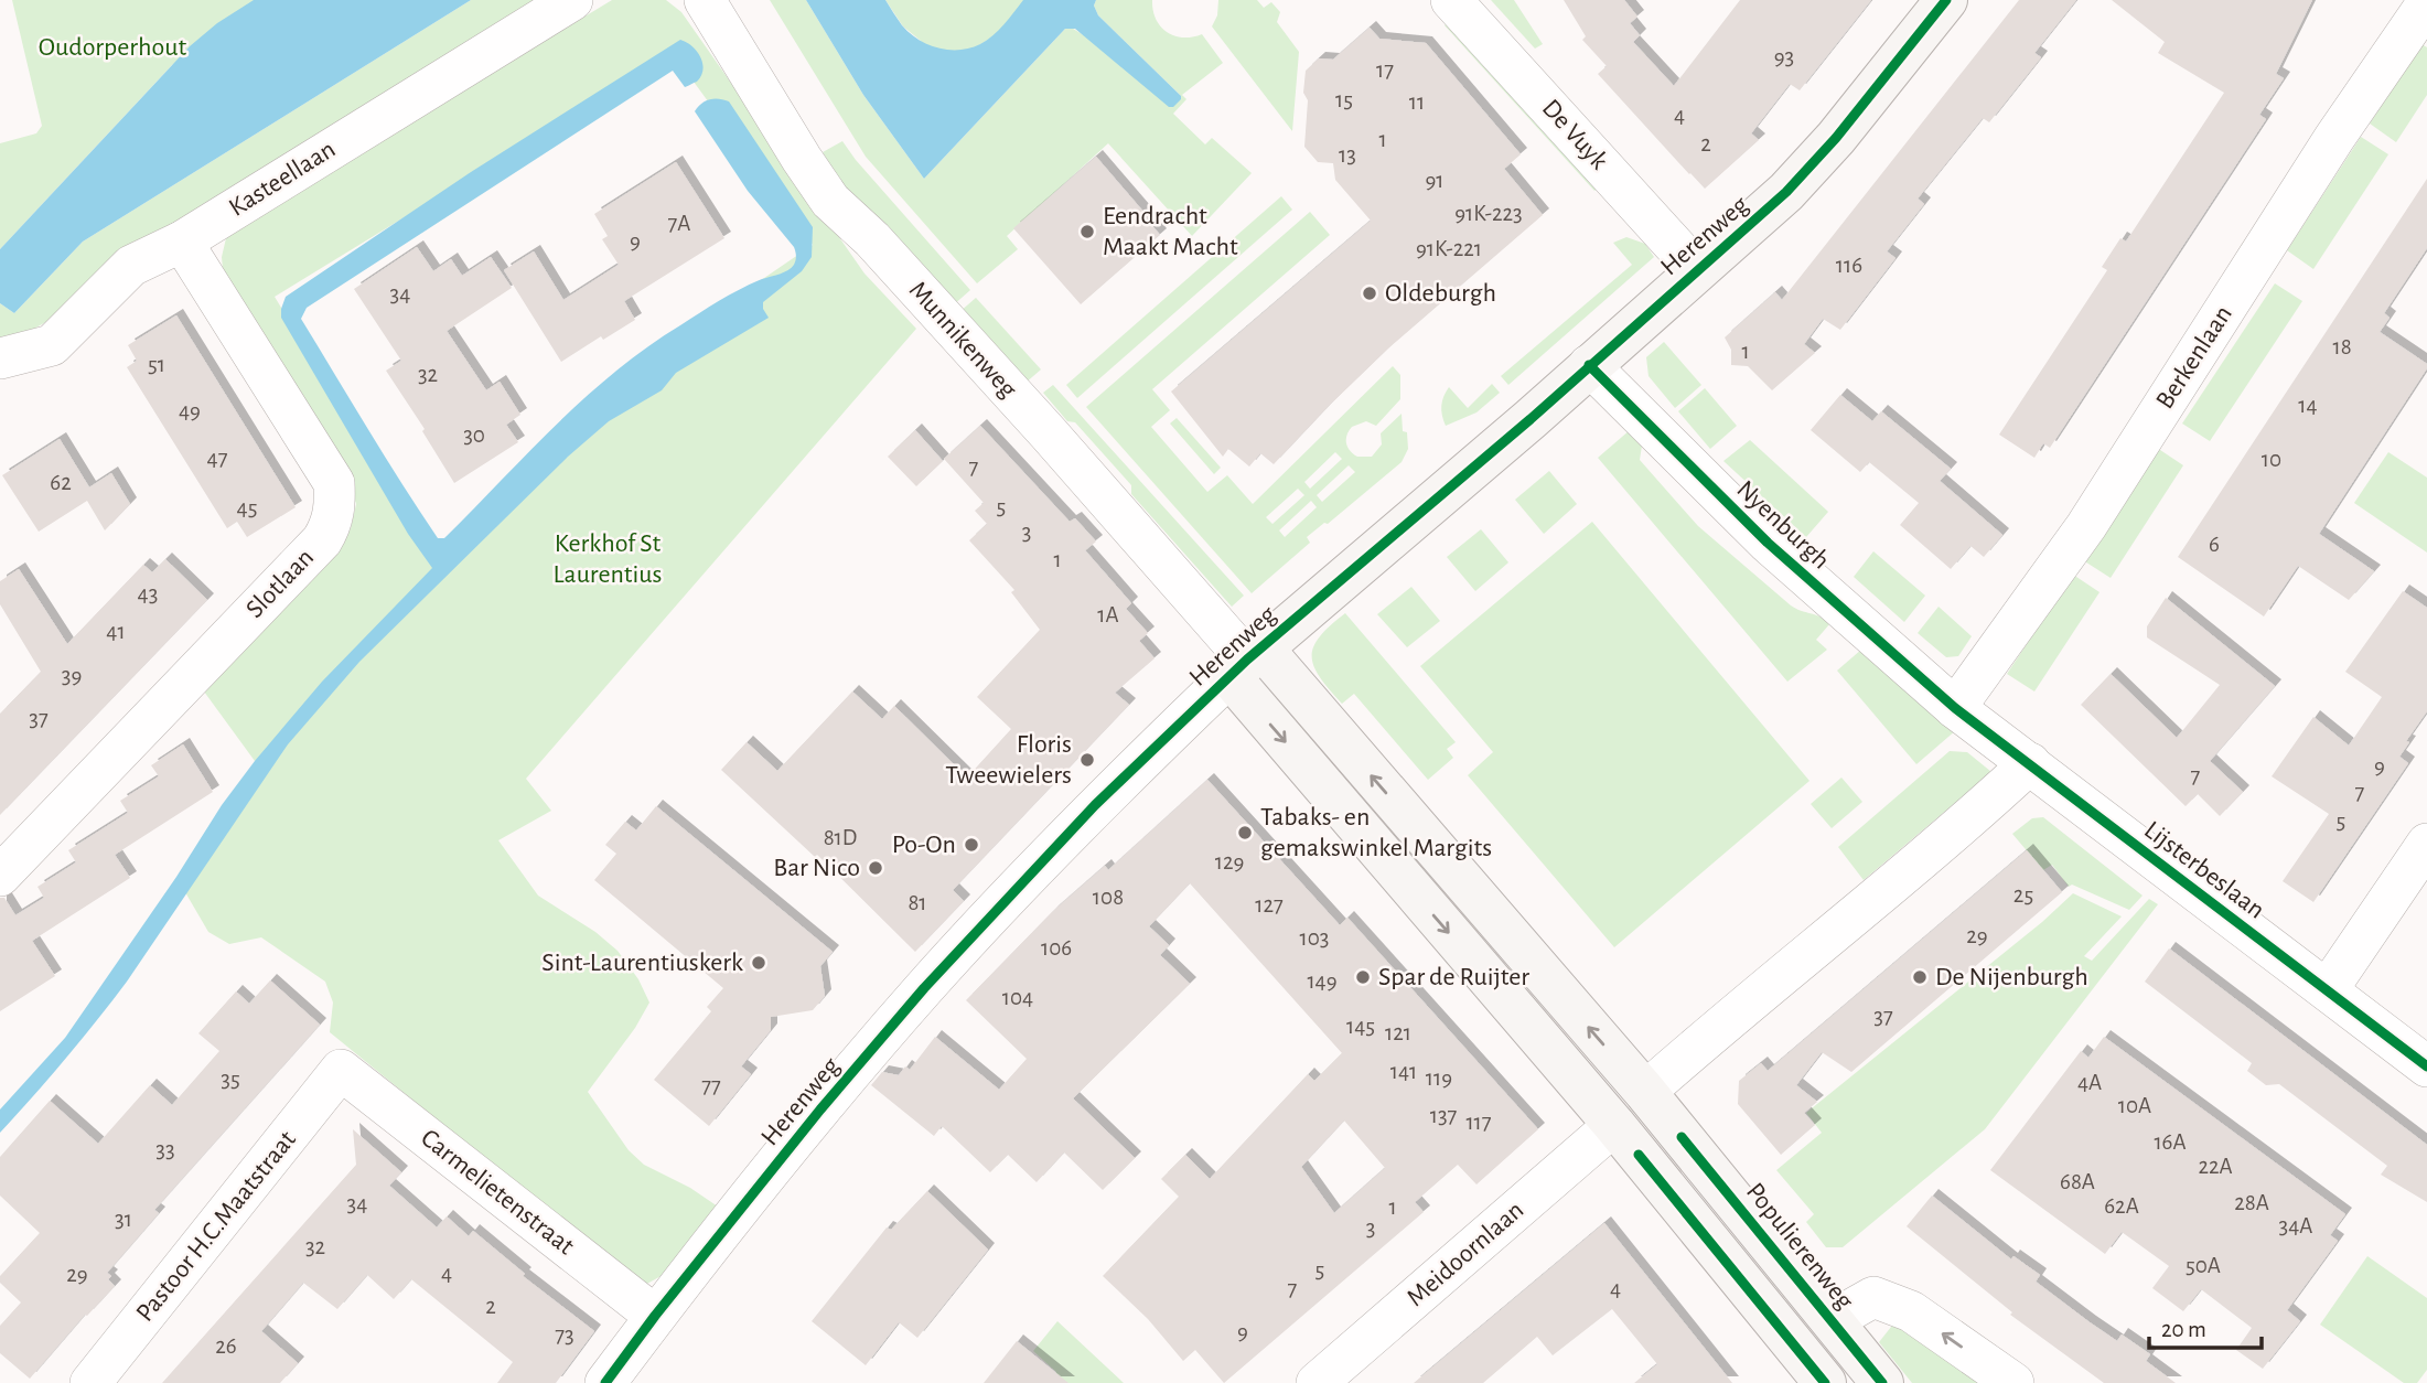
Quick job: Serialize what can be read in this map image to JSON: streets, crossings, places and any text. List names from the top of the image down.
{
  "streets": {
    "street": [
      "De Vuyk",
      "Kasteellaan",
      "Herenweg",
      "Munnikenweg",
      "Berkenlaan",
      "Nyenburgh",
      "Slotlaan",
      "Lijsterbeslaan",
      "Carmelietenstraat",
      "Pastoor H.C.Maatstraat",
      "Populierenweg",
      "Meidoornlaan"
    ]
  },
  "crossings": [
    ["De Vuyk", "Herenweg"],
    ["Kasteellaan", "Slotlaan"],
    ["Herenweg", "Munnikenweg"],
    ["Herenweg", "Nyenburgh"],
    ["Herenweg", "Carmelietenstraat"],
    ["Berkenlaan", "Nyenburgh"],
    ["Berkenlaan", "Lijsterbeslaan"],
    ["Nyenburgh", "Lijsterbeslaan"],
    ["Carmelietenstraat", "Pastoor H.C.Maatstraat"]
  ],
  "parks": ["Oudorperhout", "Kerkhof St Laurentius"],
  "places": [
    "Eendracht Maakt Macht",
    "Oldeburgh",
    "Floris Tweewielers",
    "Tabaks- en gemakswinkel Margits",
    "Po-On",
    "Bar Nico",
    "Sint-Laurentiuskerk",
    "Spar de Ruijter",
    "De Nijenburgh"
  ],
  "house_numbers": [
    "93",
    "17",
    "15",
    "11",
    "4",
    "1",
    "2",
    "13",
    "91",
    "91K-223",
    "7A",
    "9",
    "91K-221",
    "116",
    "34",
    "18",
    "1",
    "51",
    "32",
    "14",
    "49",
    "30",
    "47",
    "10",
    "7",
    "62",
    "5",
    "45",
    "3",
    "6",
    "1",
    "43",
    "1A",
    "41",
    "39",
    "37",
    "9",
    "7",
    "7",
    "5",
    "81D",
    "129",
    "25",
    "108",
    "81",
    "127",
    "29",
    "103",
    "106",
    "149",
    "104",
    "37",
    "145",
    "121",
    "141",
    "119",
    "35",
    "4A",
    "77",
    "10A",
    "137",
    "117",
    "16A",
    "33",
    "22A",
    "68A",
    "28A",
    "34",
    "62A",
    "1",
    "31",
    "34A",
    "3",
    "32",
    "50A",
    "5",
    "4",
    "29",
    "7",
    "4",
    "2",
    "9",
    "73",
    "26"
  ],
  "scale_bar": "20 m"
}
